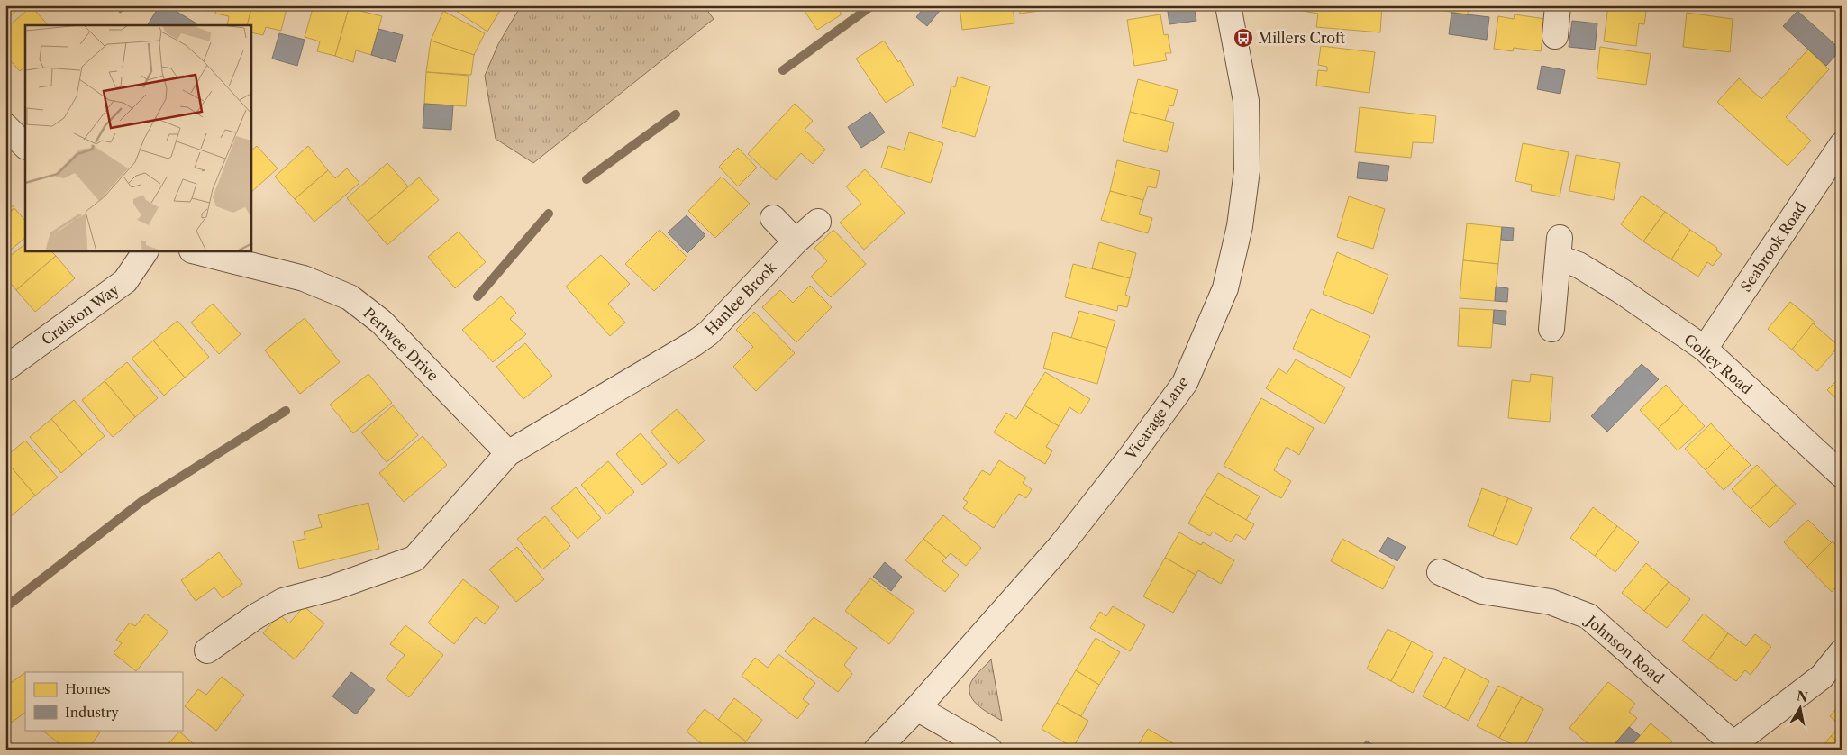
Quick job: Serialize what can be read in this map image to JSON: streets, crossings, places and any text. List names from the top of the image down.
{
  "streets": {
    "street": [
      "Seabrook Road",
      "Hanlee Brook",
      "Craiston Way",
      "Pertwee Drive",
      "Colley Road",
      "Vicarage Lane",
      "Johnson Road"
    ]
  },
  "crossings": [
    ["Seabrook Road", "Colley Road"],
    ["Hanlee Brook", "Pertwee Drive"]
  ],
  "places": {
    "bus stop": ["Millers Croft"]
  },
  "legend": ["Homes", "Industry"],
  "north": "top"
}
